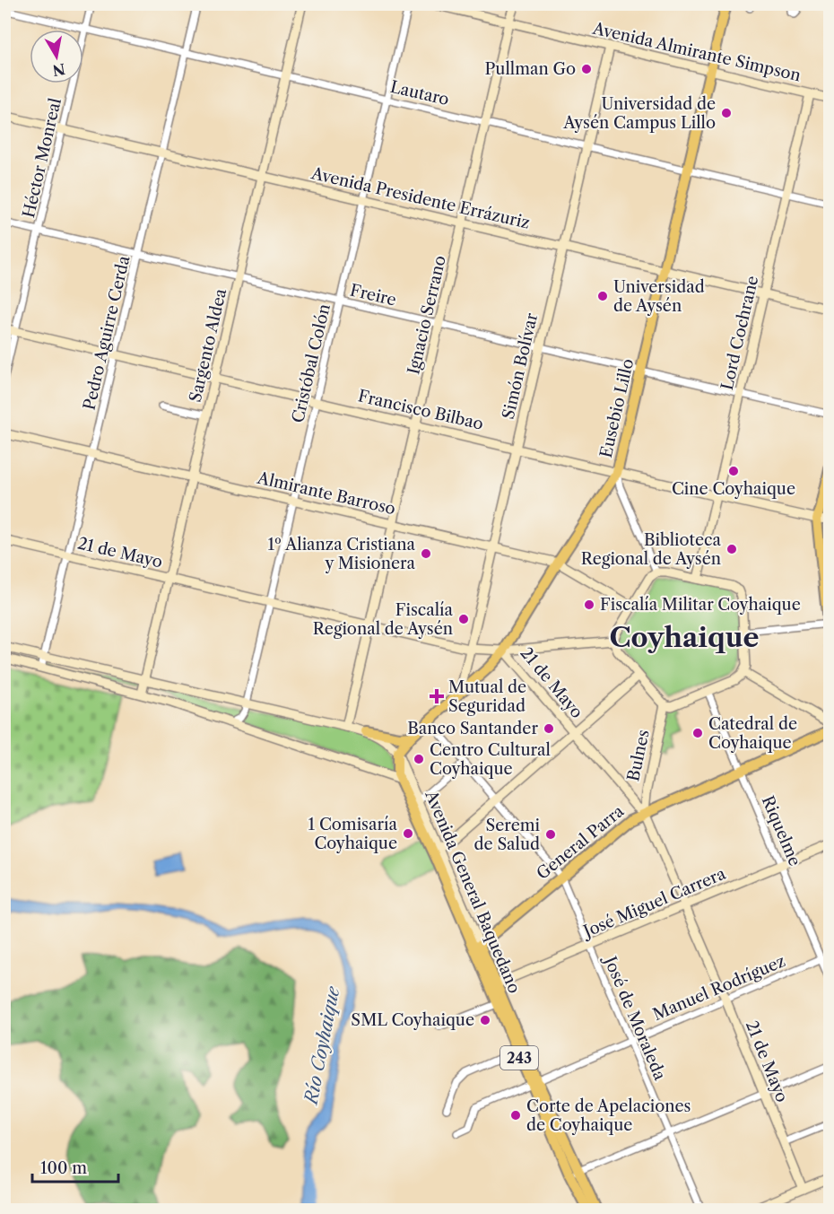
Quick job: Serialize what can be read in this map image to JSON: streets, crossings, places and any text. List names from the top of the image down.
{
  "streets": {
    "main road": [
      "Eusebio Lillo",
      "General Parra",
      "Avenida General Baquedano",
      "243"
    ],
    "street": [
      "Avenida Almirante Simpson",
      "Lautaro",
      "Héctor Monreal",
      "Avenida Presidente Errázuriz",
      "Freire",
      "Ignacio Serrano",
      "Pedro Aguirre Cerda",
      "Lord Cochrane",
      "Sargento Aldea",
      "Cristóbal Colón",
      "Simón Bolívar",
      "Francisco Bilbao",
      "Almirante Barroso",
      "21 de Mayo",
      "Bulnes",
      "Riquelme",
      "José Miguel Carrera",
      "Manuel Rodríguez",
      "José de Moraleda"
    ]
  },
  "crossings": [
    ["Avenida Almirante Simpson", "Ignacio Serrano"],
    ["Avenida Almirante Simpson", "Lord Cochrane"],
    ["Avenida Almirante Simpson", "Simón Bolívar"],
    ["Avenida Almirante Simpson", "Eusebio Lillo"],
    ["Lautaro", "Héctor Monreal"],
    ["Lautaro", "Ignacio Serrano"],
    ["Lautaro", "Pedro Aguirre Cerda"],
    ["Lautaro", "Lord Cochrane"],
    ["Lautaro", "Sargento Aldea"],
    ["Lautaro", "Cristóbal Colón"],
    ["Lautaro", "Simón Bolívar"],
    ["Lautaro", "Eusebio Lillo"],
    ["Héctor Monreal", "Avenida Presidente Errázuriz"],
    ["Héctor Monreal", "Freire"],
    ["Héctor Monreal", "Francisco Bilbao"],
    ["Avenida Presidente Errázuriz", "Ignacio Serrano"],
    ["Avenida Presidente Errázuriz", "Pedro Aguirre Cerda"],
    ["Avenida Presidente Errázuriz", "Lord Cochrane"],
    ["Avenida Presidente Errázuriz", "Sargento Aldea"],
    ["Avenida Presidente Errázuriz", "Cristóbal Colón"],
    ["Avenida Presidente Errázuriz", "Simón Bolívar"],
    ["Avenida Presidente Errázuriz", "Eusebio Lillo"],
    ["Freire", "Ignacio Serrano"],
    ["Freire", "Pedro Aguirre Cerda"],
    ["Freire", "Lord Cochrane"],
    ["Freire", "Sargento Aldea"],
    ["Freire", "Cristóbal Colón"],
    ["Freire", "Simón Bolívar"],
    ["Freire", "Eusebio Lillo"],
    ["Ignacio Serrano", "Francisco Bilbao"],
    ["Ignacio Serrano", "Almirante Barroso"],
    ["Ignacio Serrano", "21 de Mayo"],
    ["Ignacio Serrano", "Avenida General Baquedano"],
    ["Pedro Aguirre Cerda", "Francisco Bilbao"],
    ["Pedro Aguirre Cerda", "Almirante Barroso"],
    ["Pedro Aguirre Cerda", "21 de Mayo"],
    ["Pedro Aguirre Cerda", "Avenida General Baquedano"],
    ["Lord Cochrane", "Francisco Bilbao"],
    ["Lord Cochrane", "Almirante Barroso"],
    ["Lord Cochrane", "Bulnes"],
    ["Lord Cochrane", "Riquelme"],
    ["Sargento Aldea", "Francisco Bilbao"],
    ["Sargento Aldea", "Almirante Barroso"],
    ["Sargento Aldea", "21 de Mayo"],
    ["Sargento Aldea", "Avenida General Baquedano"],
    ["Cristóbal Colón", "Francisco Bilbao"],
    ["Cristóbal Colón", "Almirante Barroso"],
    ["Cristóbal Colón", "21 de Mayo"],
    ["Cristóbal Colón", "Avenida General Baquedano"],
    ["Simón Bolívar", "Eusebio Lillo"],
    ["Simón Bolívar", "Francisco Bilbao"],
    ["Simón Bolívar", "Almirante Barroso"],
    ["Simón Bolívar", "21 de Mayo"],
    ["Eusebio Lillo", "Francisco Bilbao"],
    ["Eusebio Lillo", "Almirante Barroso"],
    ["Eusebio Lillo", "21 de Mayo"],
    ["Eusebio Lillo", "Avenida General Baquedano"],
    ["Eusebio Lillo", "José de Moraleda"],
    ["Almirante Barroso", "Bulnes"],
    ["Almirante Barroso", "Riquelme"],
    ["21 de Mayo", "Bulnes"],
    ["21 de Mayo", "General Parra"],
    ["21 de Mayo", "José Miguel Carrera"],
    ["21 de Mayo", "Manuel Rodríguez"],
    ["Bulnes", "Riquelme"],
    ["Bulnes", "General Parra"],
    ["Riquelme", "General Parra"],
    ["Riquelme", "José Miguel Carrera"],
    ["Riquelme", "Manuel Rodríguez"],
    ["General Parra", "Avenida General Baquedano"],
    ["General Parra", "José de Moraleda"],
    ["Avenida General Baquedano", "José Miguel Carrera"],
    ["Avenida General Baquedano", "Manuel Rodríguez"],
    ["José Miguel Carrera", "José de Moraleda"],
    ["Manuel Rodríguez", "José de Moraleda"]
  ],
  "districts": ["Coyhaique"],
  "water": ["Río Coyhaique"],
  "places": {
    "other": [
      "Pullman Go",
      "Universidad de Aysén Campus Lillo",
      "Universidad de Aysén",
      "Cine Coyhaique",
      "Biblioteca Regional de Aysén",
      "1º Alianza Cristiana y Misionera",
      "Fiscalía Militar Coyhaique",
      "Fiscalía Regional de Aysén",
      "Banco Santander",
      "Catedral de Coyhaique",
      "Centro Cultural Coyhaique",
      "1 Comisaría Coyhaique",
      "Seremi de Salud",
      "SML Coyhaique",
      "Corte de Apelaciones de Coyhaique"
    ],
    "health": ["Mutual de Seguridad"]
  },
  "scale_bar": "100 m",
  "north": "bottom"
}
